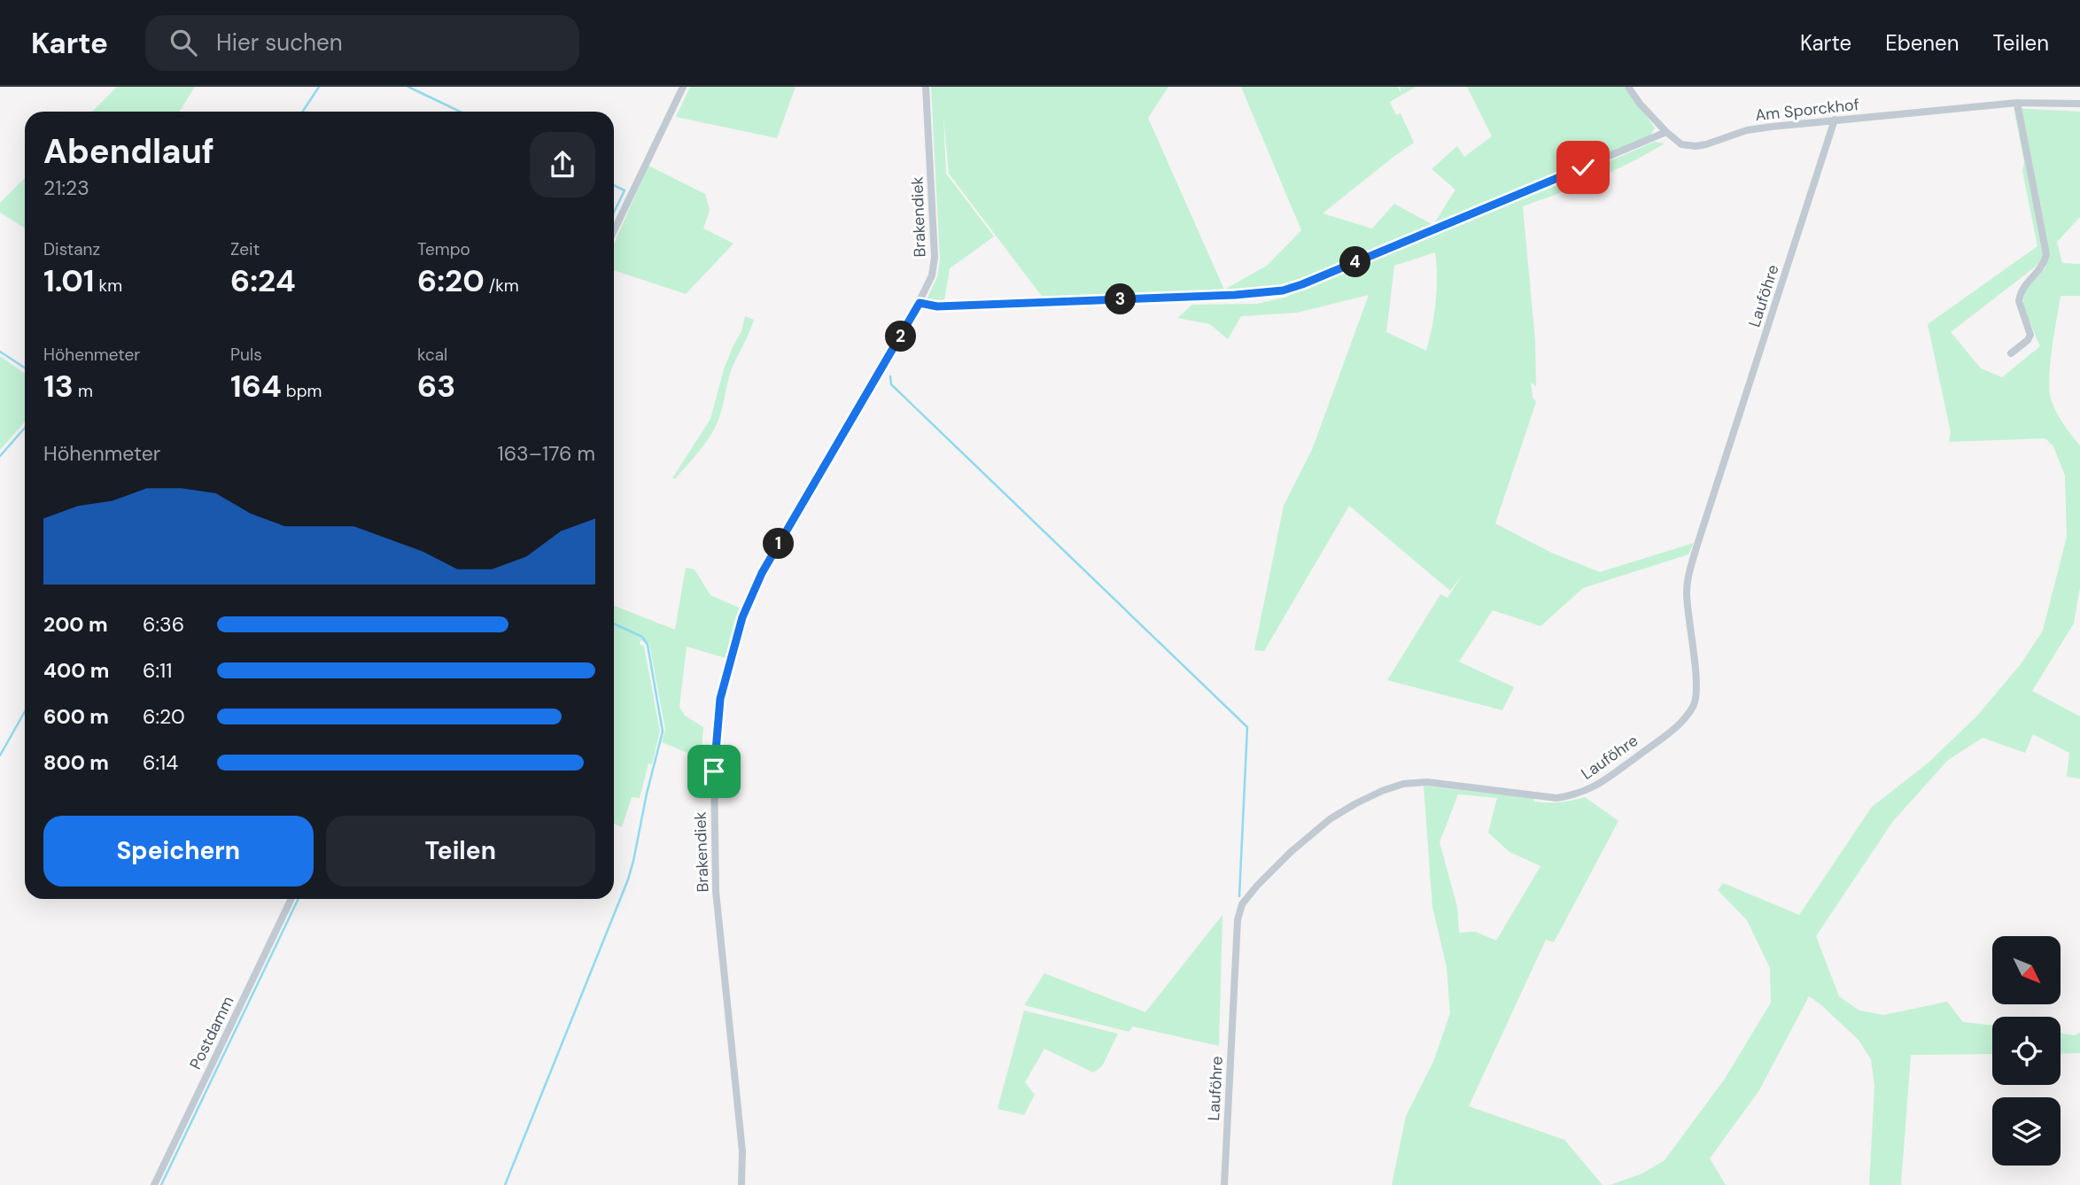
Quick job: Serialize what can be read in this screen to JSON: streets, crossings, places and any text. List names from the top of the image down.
{
  "streets": {
    "street": [
      "Am Sporckhof",
      "Brakendiek",
      "Lauföhre",
      "Postdamm"
    ]
  },
  "crossings": [
    ["Am Sporckhof", "Lauföhre"]
  ],
  "north": "bottom right",
  "page": {
    "header": "Karte",
    "search": "Hier suchen",
    "nav": ["Karte", "Ebenen", "Teilen"],
    "heading": ["Abendlauf", "21:23"],
    "stats": [
      ["Distanz", "1.01 km"],
      ["Zeit", "6:24"],
      ["Tempo", "6:20 /km"],
      ["Höhenmeter", "13 m"],
      ["Puls", "164 bpm"],
      ["kcal", "63"]
    ],
    "pins": [
      "4",
      "3",
      "2",
      "1"
    ],
    "chart": ["Höhenmeter", "163–176 m"],
    "list": [
      {
        "name": "200 m",
        "note": "6:36"
      },
      {
        "name": "400 m",
        "note": "6:11"
      },
      {
        "name": "600 m",
        "note": "6:20"
      },
      {
        "name": "800 m",
        "note": "6:14"
      }
    ],
    "buttons": ["Speichern", "Teilen"]
  }
}
